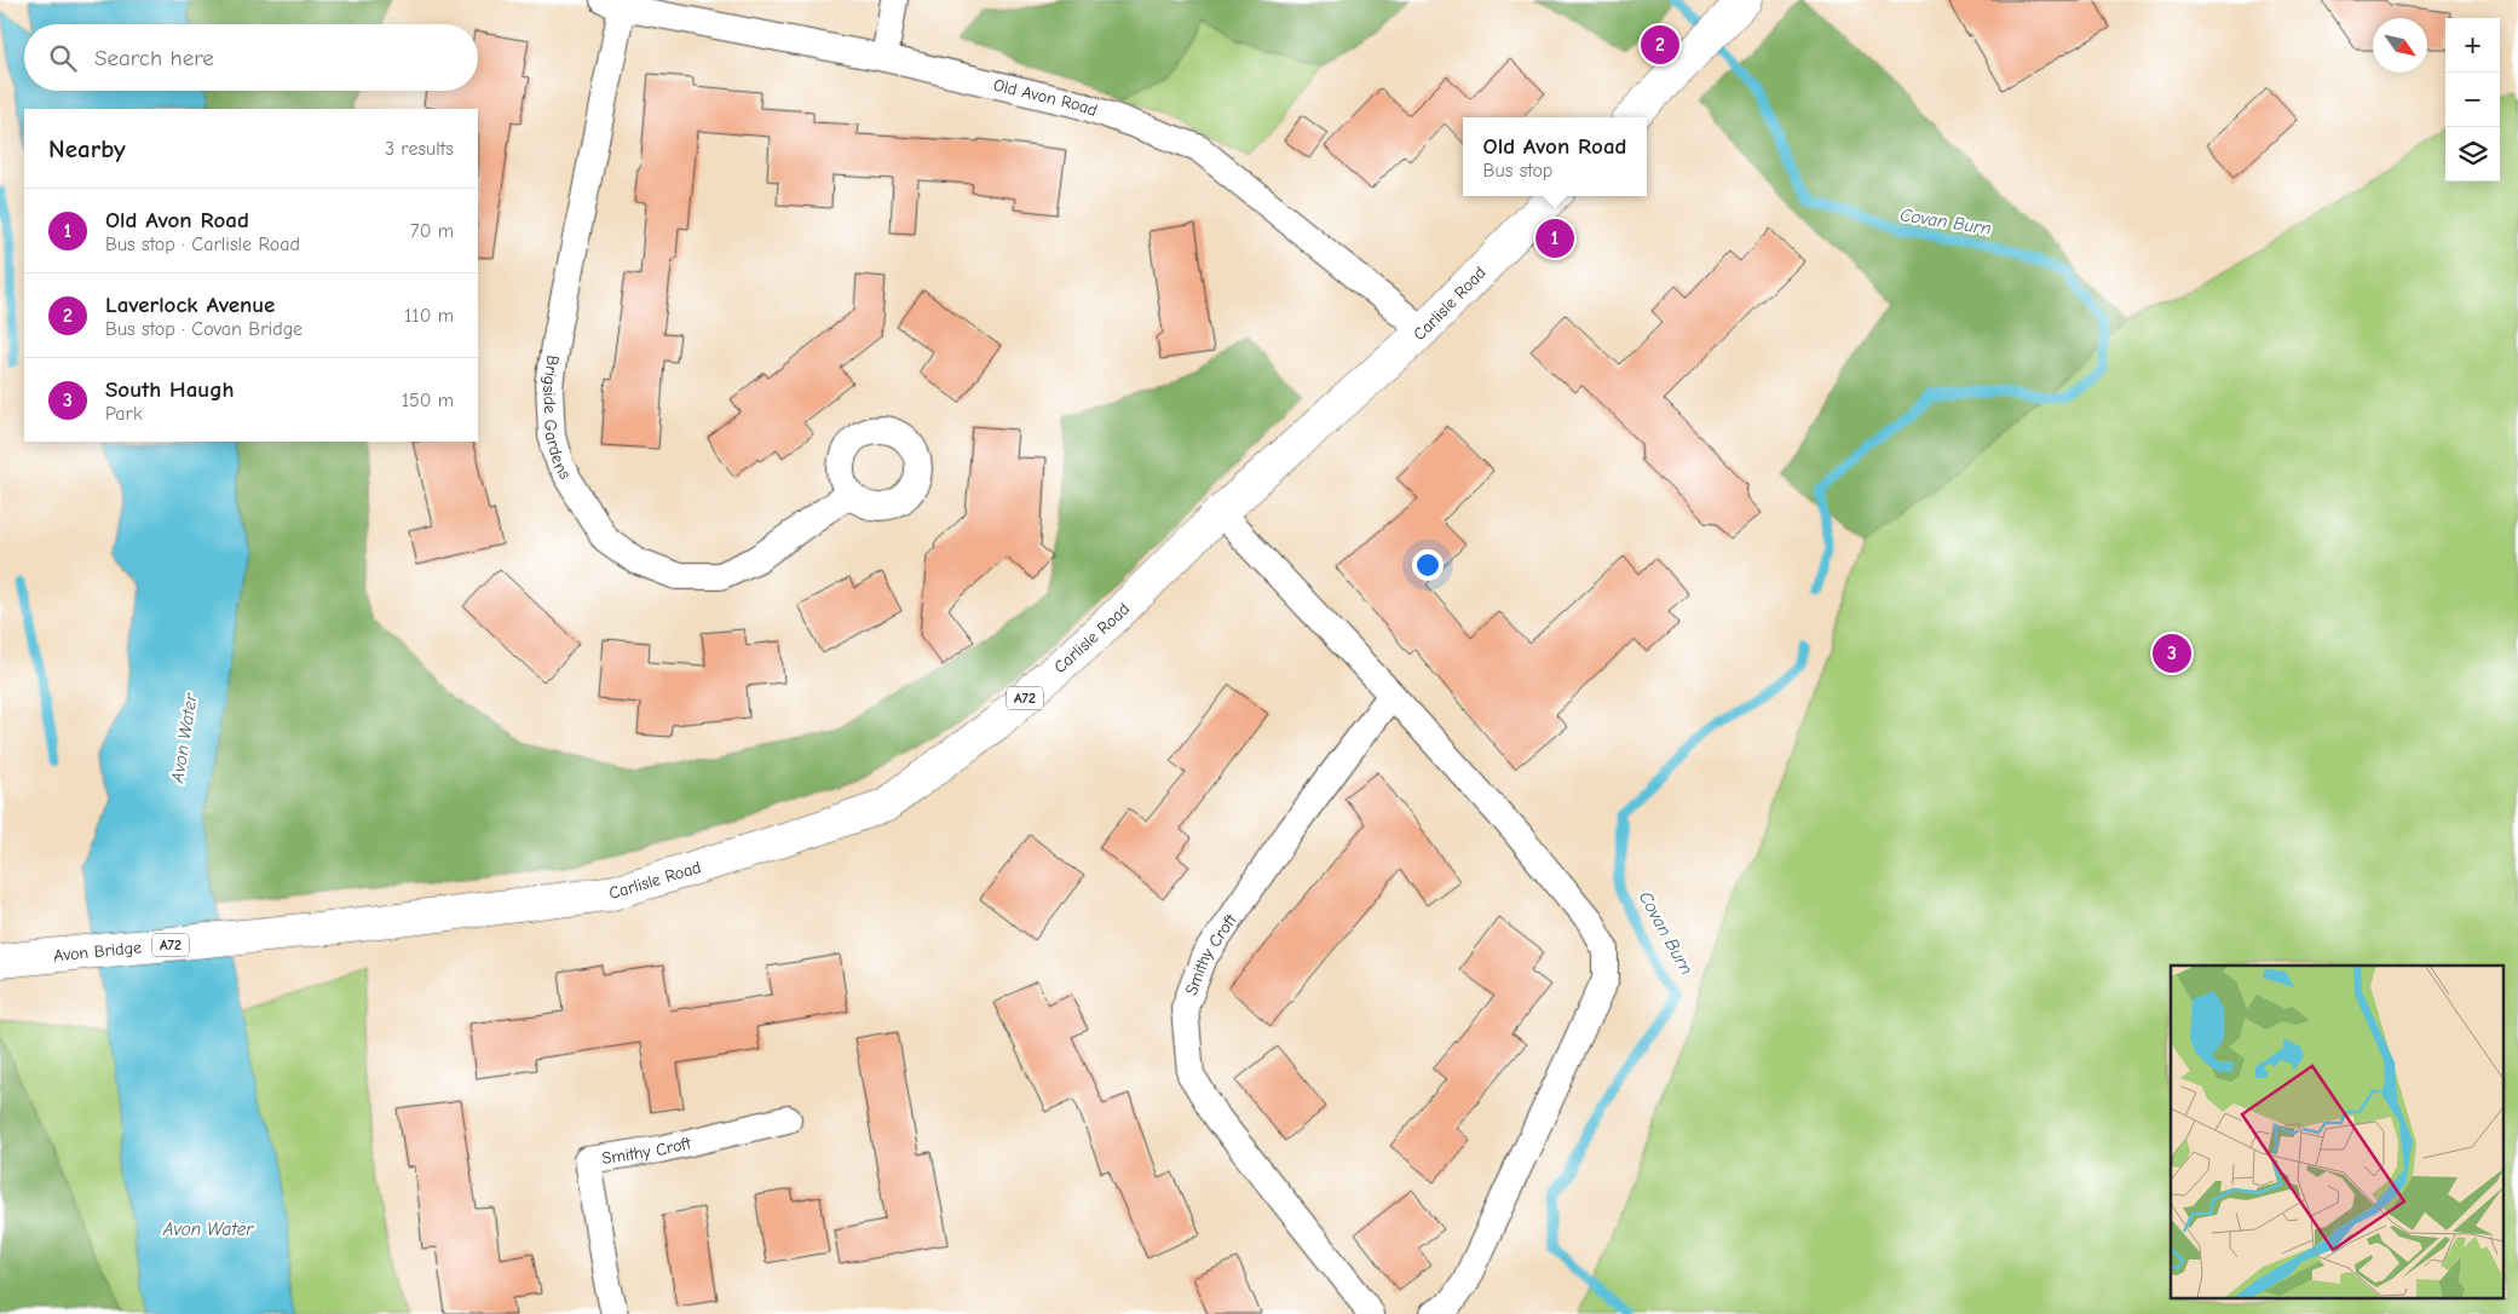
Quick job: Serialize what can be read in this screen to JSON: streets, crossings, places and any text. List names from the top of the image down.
{
  "streets": {
    "main road": ["Carlisle Road", "A72", "Avon Bridge"],
    "street": ["Old Avon Road", "Brigside Gardens", "Smithy Croft"]
  },
  "crossings": [
    ["Old Avon Road", "Carlisle Road"],
    ["Old Avon Road", "Brigside Gardens"],
    ["Carlisle Road", "Avon Bridge"]
  ],
  "water": ["Covan Burn", "Avon Water"],
  "north": "bottom right",
  "page": {
    "map_buttons": ["+", "−"],
    "pins": ["2", "1", "3"],
    "search": "Search here",
    "heading": ["Nearby", "3 results"],
    "popup": ["Old Avon Road", "Bus stop"],
    "list": [
      {
        "mark": "1",
        "name": "Old Avon Road",
        "note": "Bus stop · Carlisle Road",
        "value": "70 m"
      },
      {
        "mark": "2",
        "name": "Laverlock Avenue",
        "note": "Bus stop · Covan Bridge",
        "value": "110 m"
      },
      {
        "mark": "3",
        "name": "South Haugh",
        "note": "Park",
        "value": "150 m"
      }
    ]
  }
}
